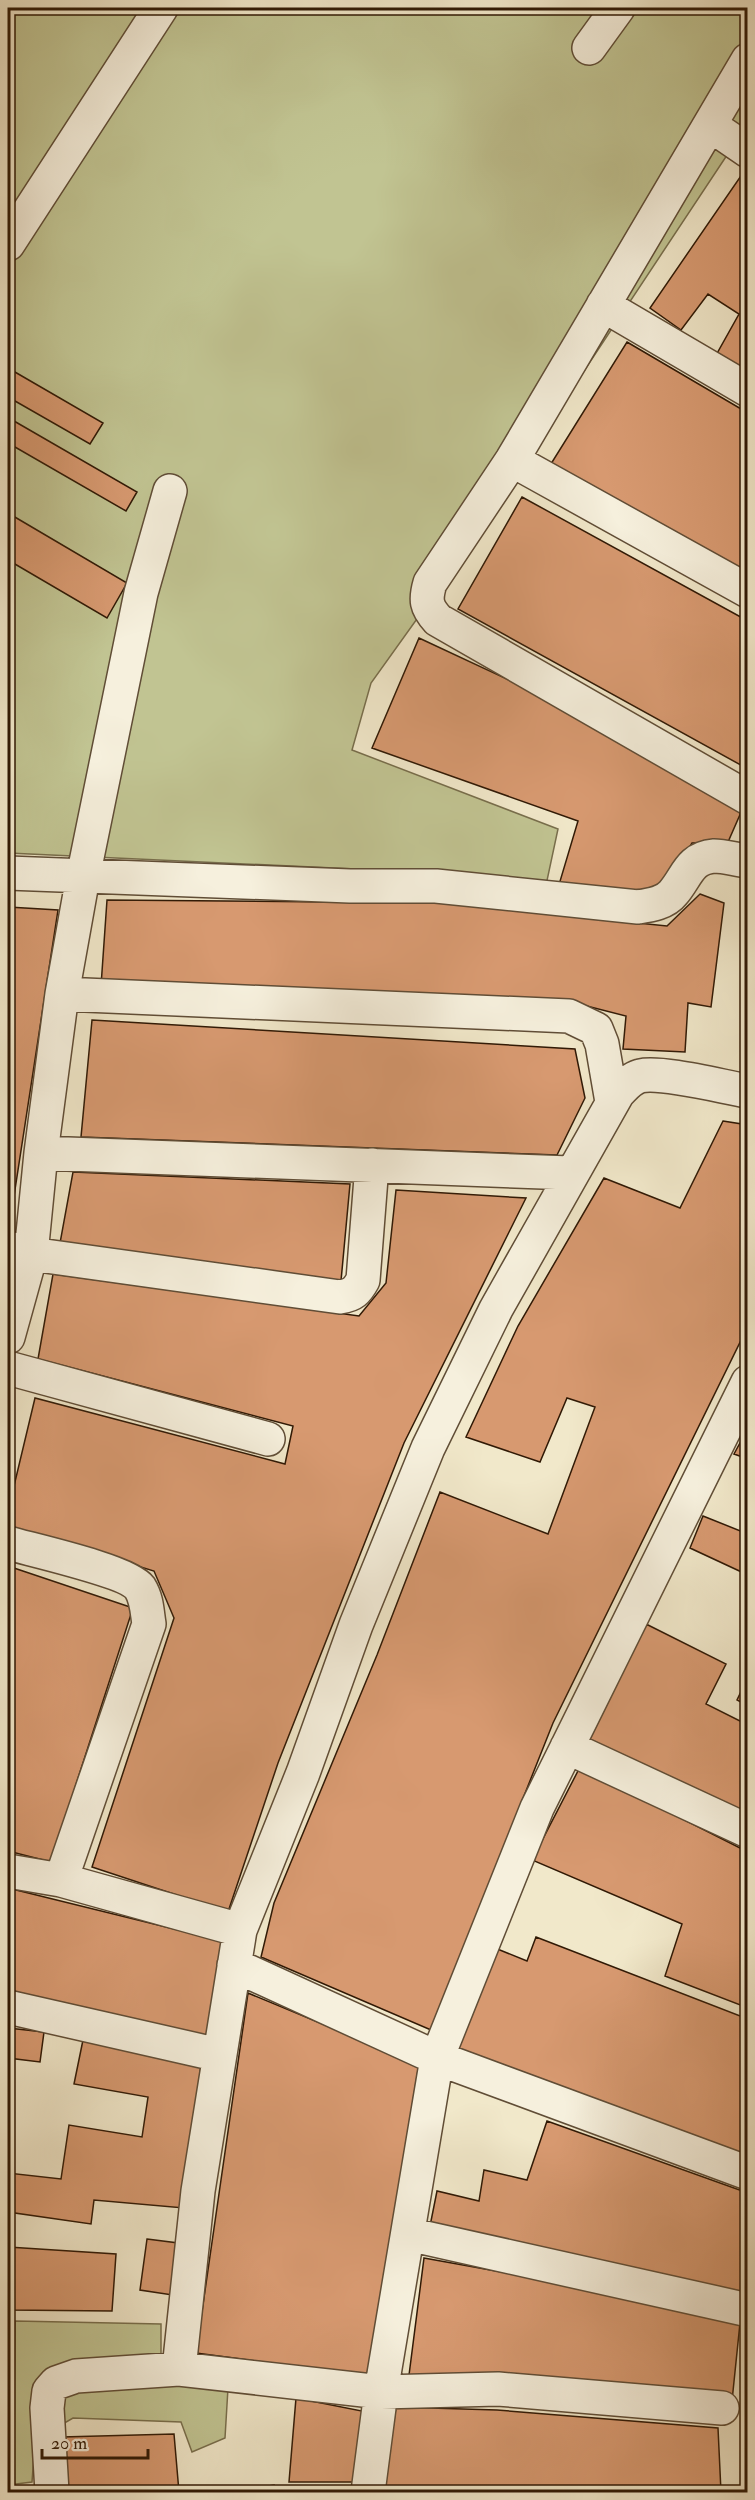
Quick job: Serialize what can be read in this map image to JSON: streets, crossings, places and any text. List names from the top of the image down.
{
  "scale_bar": "20 m"
}
